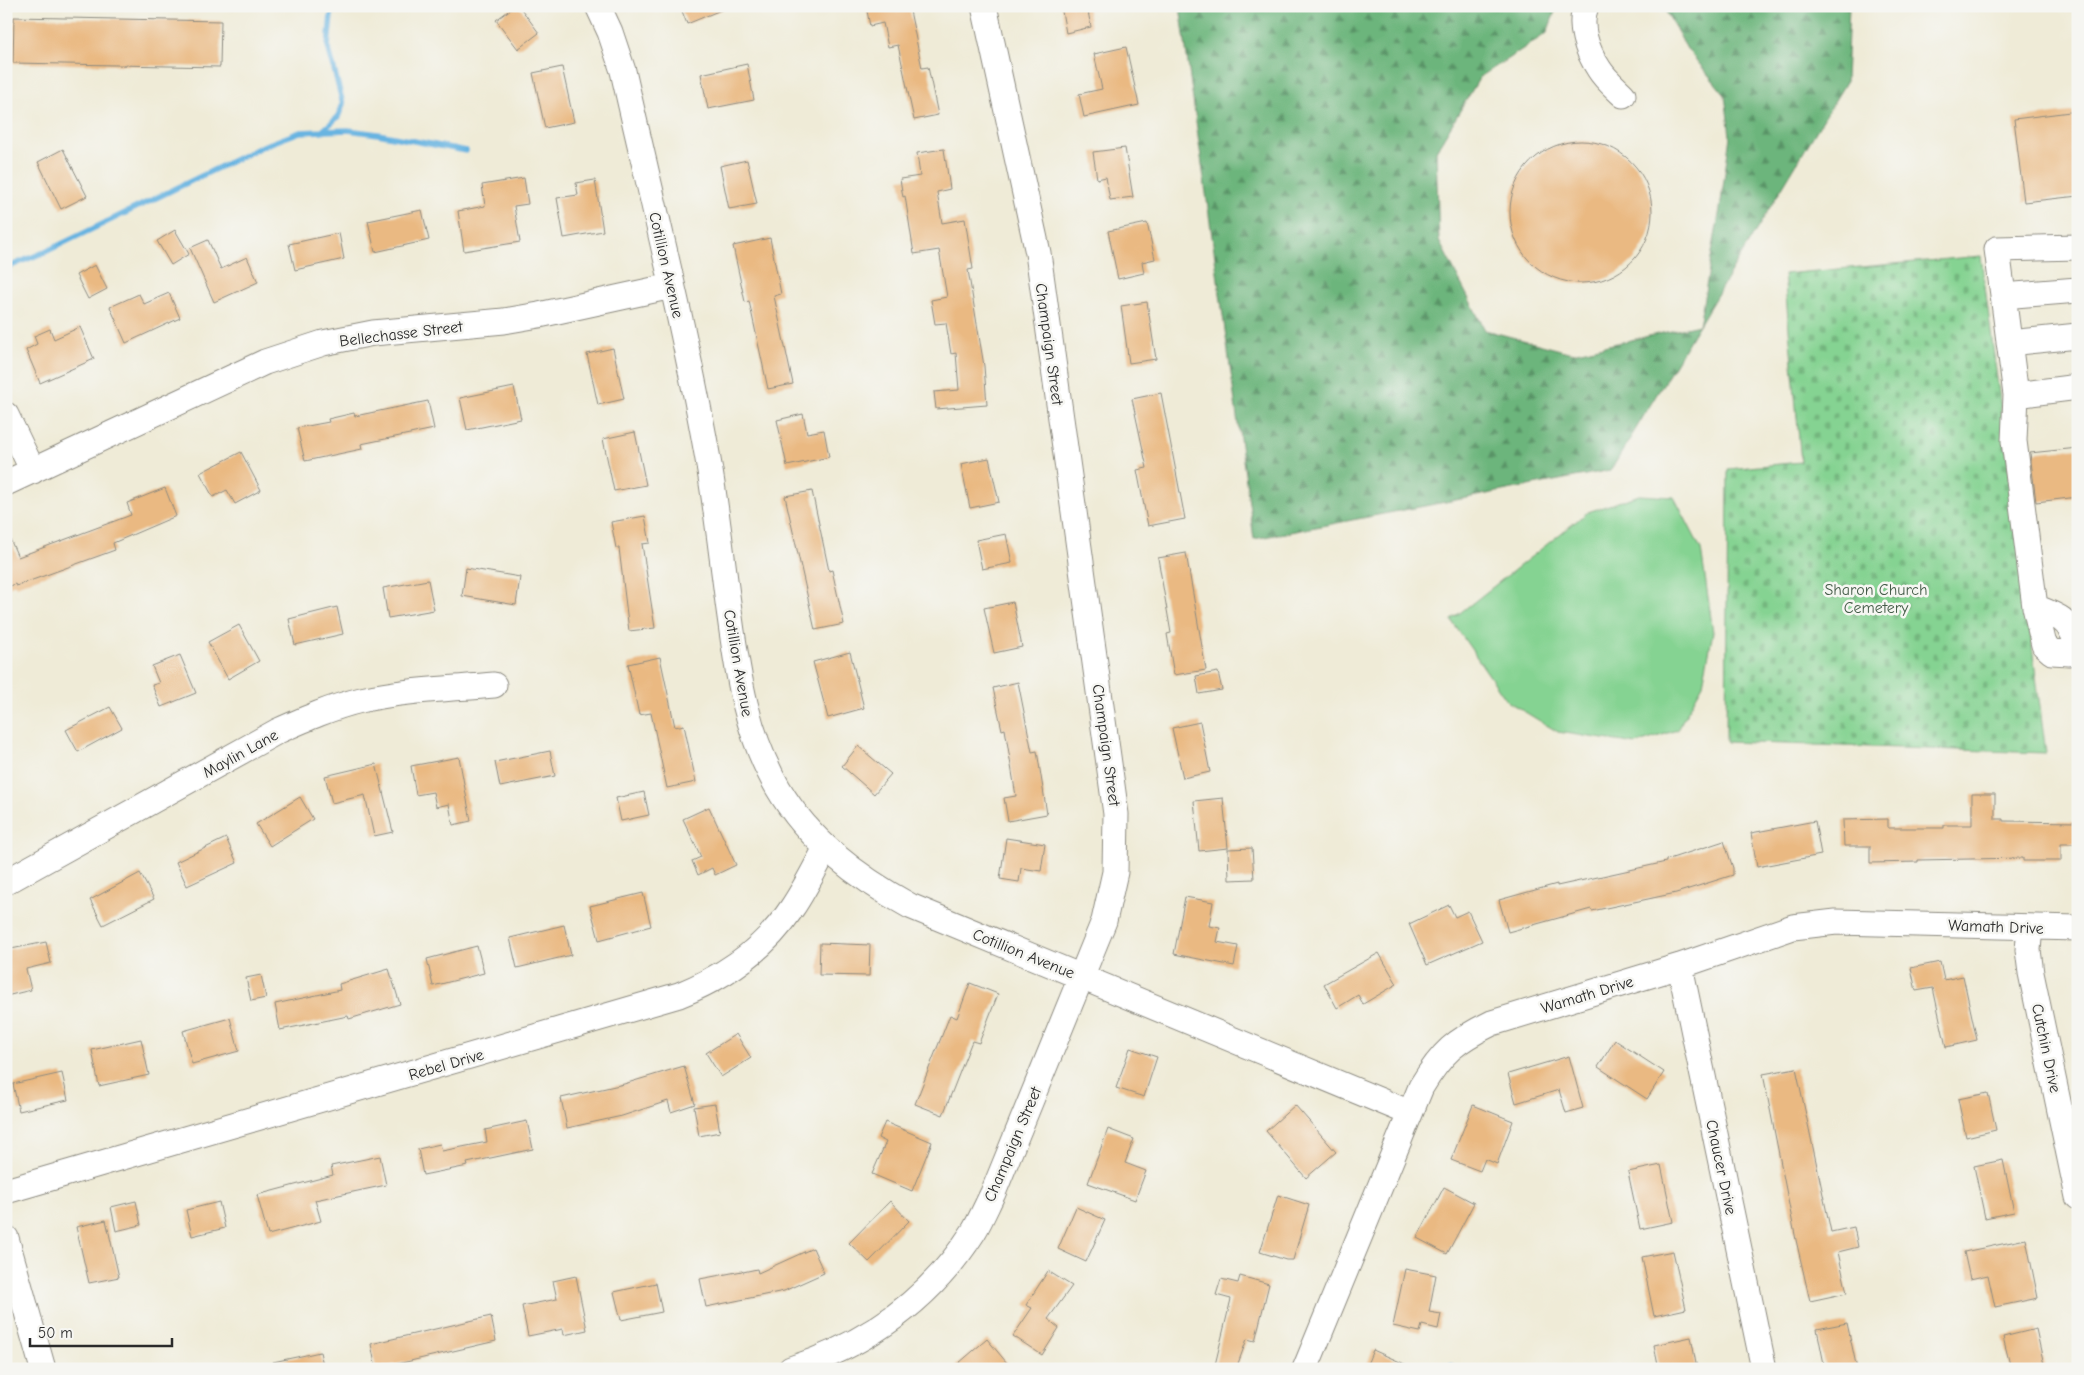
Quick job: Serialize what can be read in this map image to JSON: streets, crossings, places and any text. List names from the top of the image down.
{
  "streets": {
    "street": [
      "Cotillion Avenue",
      "Bellechasse Street",
      "Champaign Street",
      "Maylin Lane",
      "Wamath Drive",
      "Cutchin Drive",
      "Rebel Drive",
      "Chaucer Drive"
    ]
  },
  "crossings": [
    ["Cotillion Avenue", "Bellechasse Street"],
    ["Cotillion Avenue", "Champaign Street"],
    ["Cotillion Avenue", "Wamath Drive"],
    ["Cotillion Avenue", "Rebel Drive"],
    ["Wamath Drive", "Cutchin Drive"],
    ["Wamath Drive", "Chaucer Drive"]
  ],
  "parks": ["Sharon Church Cemetery"],
  "scale_bar": "50 m"
}
